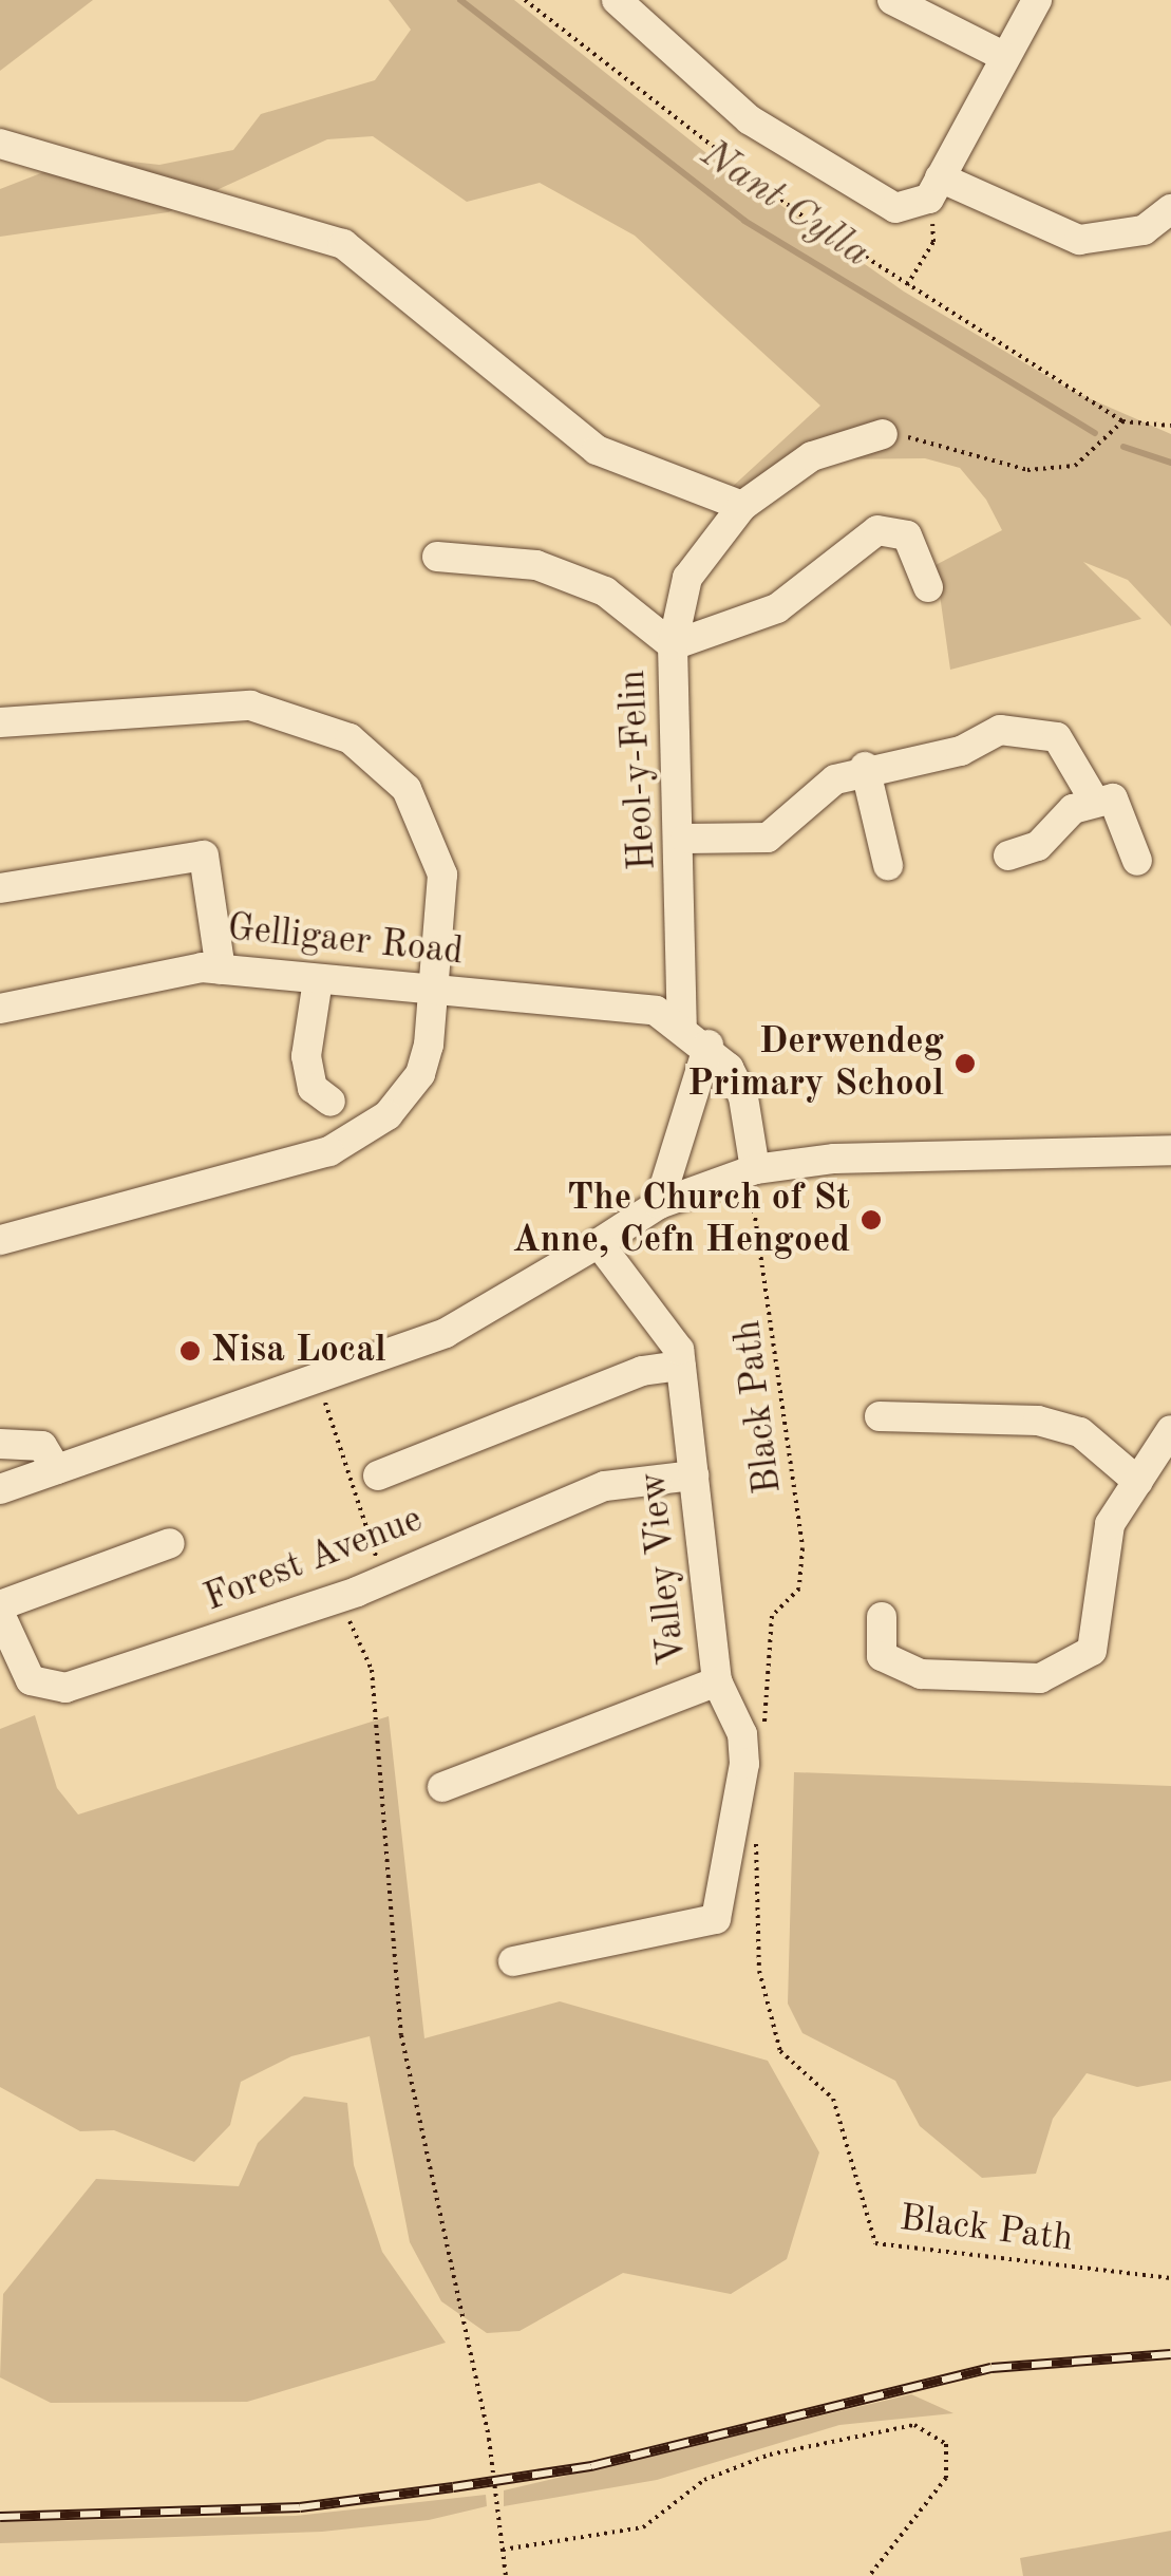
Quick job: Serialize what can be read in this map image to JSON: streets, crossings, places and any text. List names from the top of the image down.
{
  "streets": {
    "street": [
      "Heol-y-Felin",
      "Gelligaer Road",
      "Forest Avenue",
      "Valley View"
    ],
    "path": ["Black Path"]
  },
  "crossings": [
    ["Heol-y-Felin", "Gelligaer Road"],
    ["Gelligaer Road", "Black Path"],
    ["Forest Avenue", "Valley View"]
  ],
  "water": ["Nant Cylla"],
  "places": ["Derwendeg Primary School", "The Church of St Anne, Cefn Hengoed", "Nisa Local"]
}
